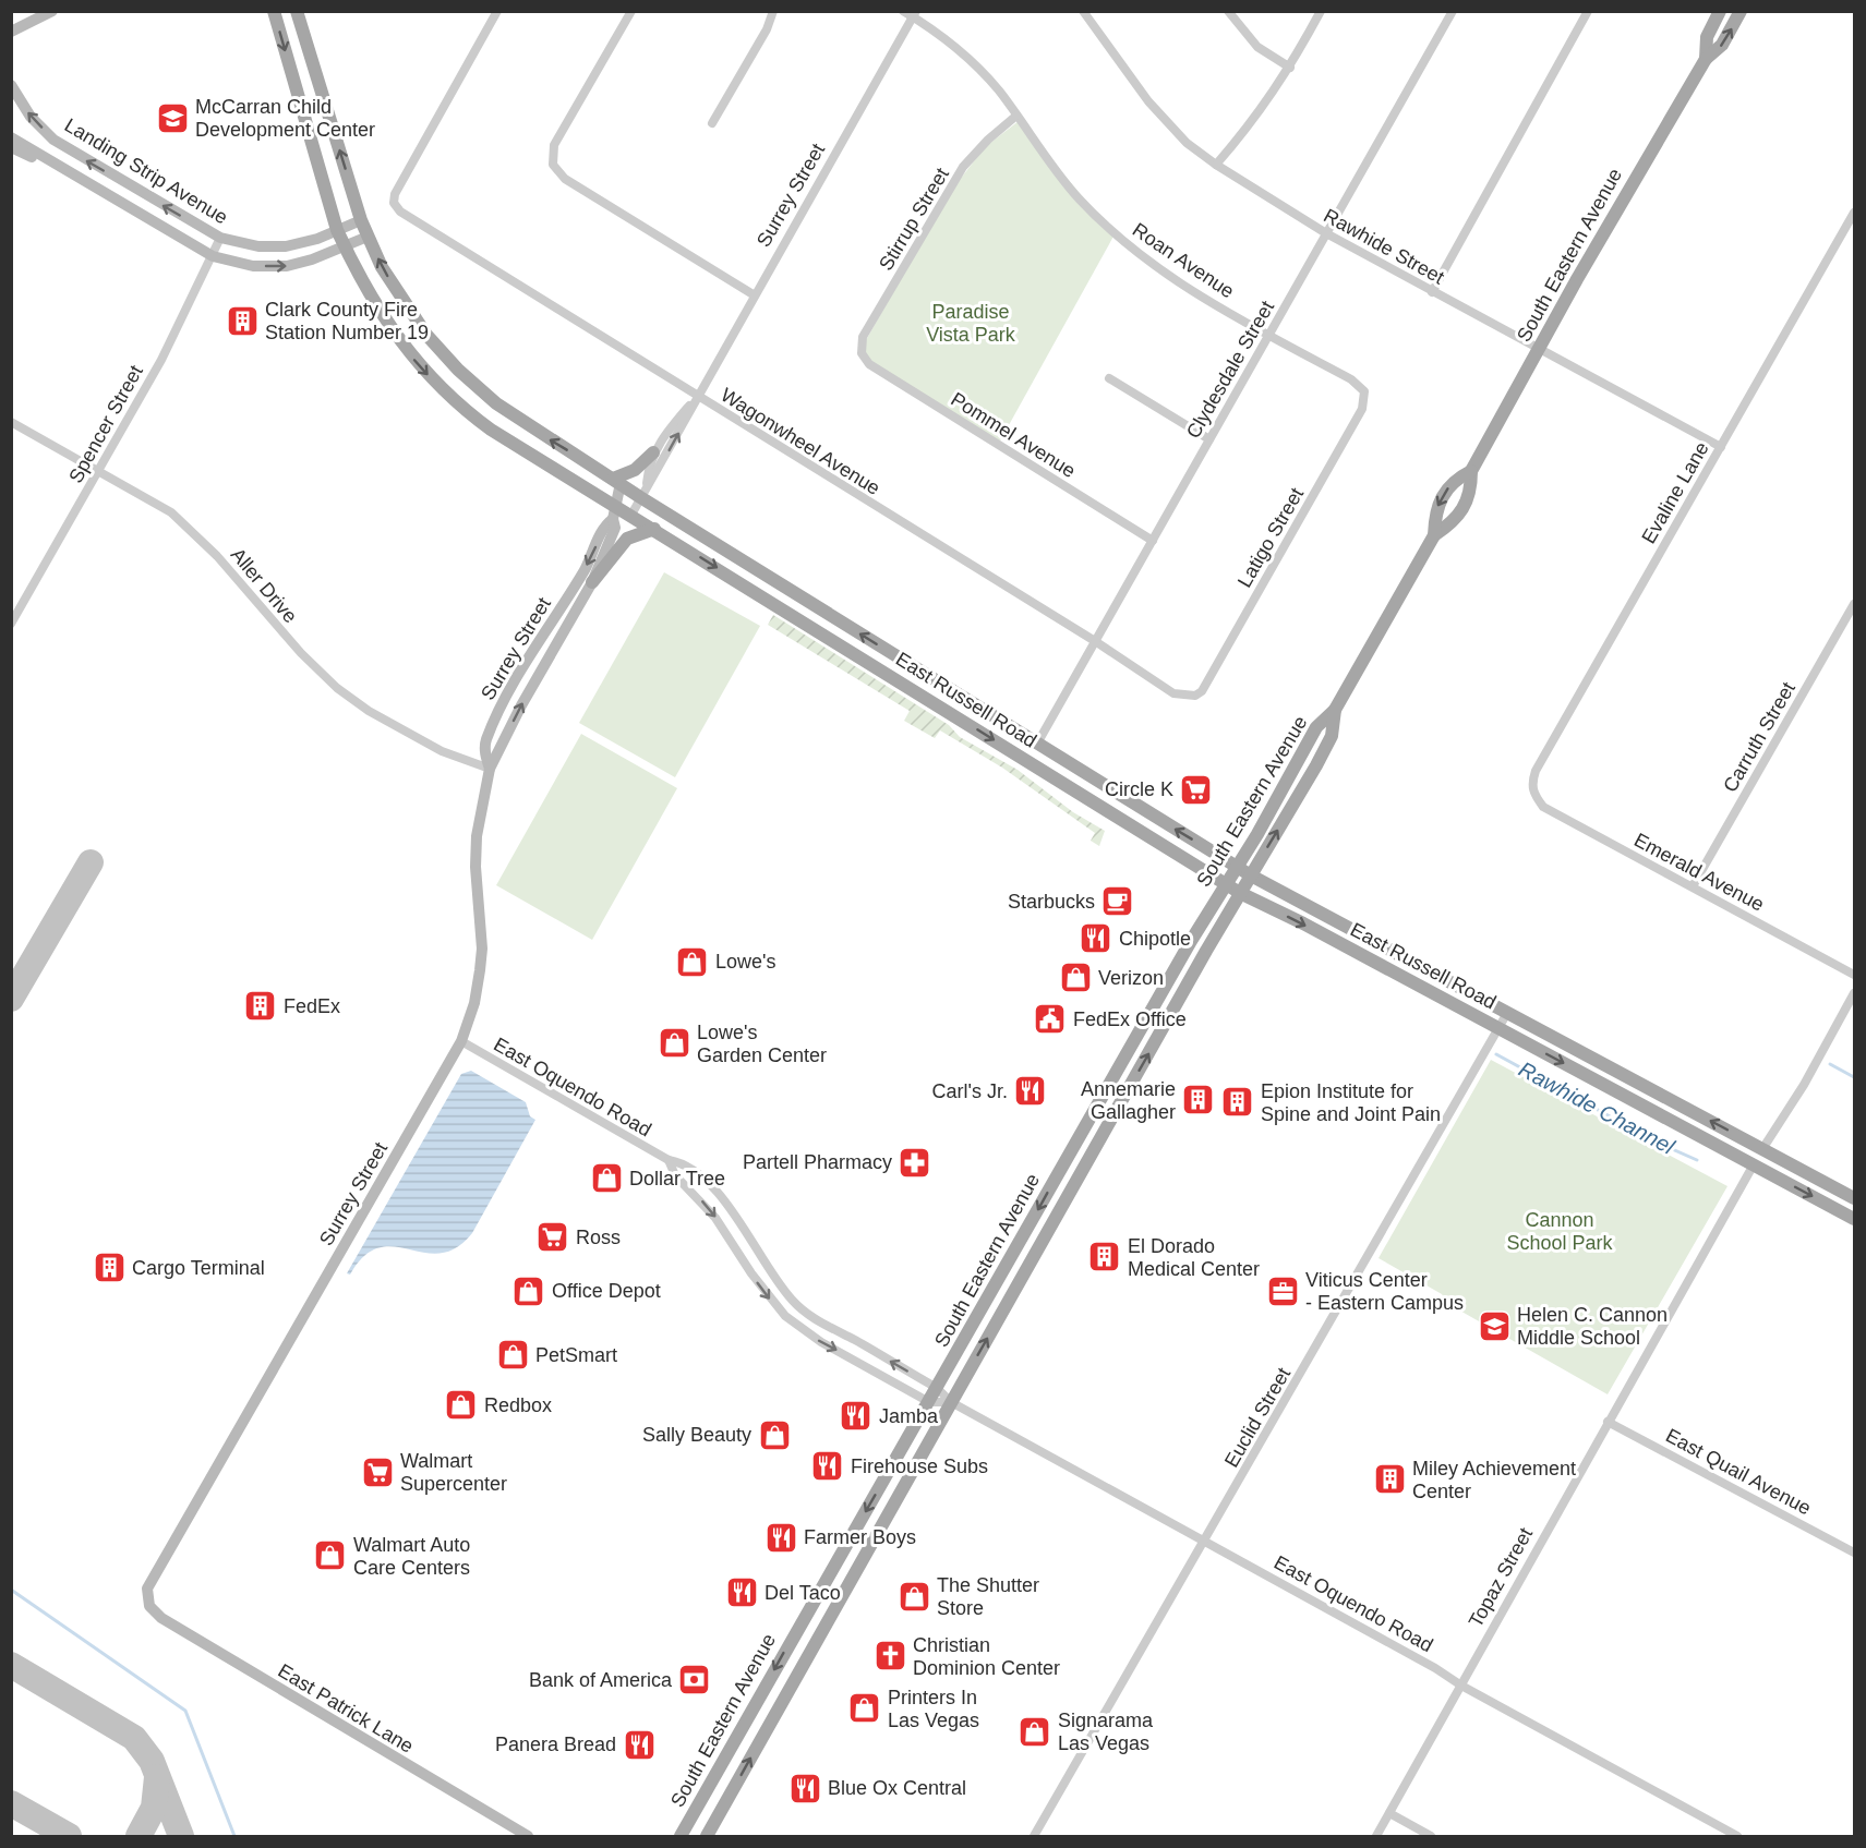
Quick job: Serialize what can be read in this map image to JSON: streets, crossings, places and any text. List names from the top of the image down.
{
  "streets": {
    "main road": ["South Eastern Avenue", "East Russell Road"],
    "street": [
      "Landing Strip Avenue",
      "Surrey Street",
      "Stirrup Street",
      "Rawhide Street",
      "Roan Avenue",
      "Clydesdale Street",
      "Spencer Street",
      "Pommel Avenue",
      "Wagonwheel Avenue",
      "Evaline Lane",
      "Latigo Street",
      "Aller Drive",
      "Carruth Street",
      "Emerald Avenue",
      "East Oquendo Road",
      "Euclid Street",
      "East Quail Avenue",
      "Topaz Street",
      "East Patrick Lane"
    ]
  },
  "crossings": [
    ["Landing Strip Avenue", "Spencer Street"],
    ["Landing Strip Avenue", "East Russell Road"],
    ["Surrey Street", "Roan Avenue"],
    ["Surrey Street", "Wagonwheel Avenue"],
    ["Surrey Street", "Aller Drive"],
    ["Surrey Street", "East Russell Road"],
    ["Surrey Street", "East Oquendo Road"],
    ["Surrey Street", "East Patrick Lane"],
    ["Stirrup Street", "Roan Avenue"],
    ["Stirrup Street", "Pommel Avenue"],
    ["Rawhide Street", "South Eastern Avenue"],
    ["Rawhide Street", "Clydesdale Street"],
    ["Rawhide Street", "Evaline Lane"],
    ["South Eastern Avenue", "East Russell Road"],
    ["South Eastern Avenue", "East Oquendo Road"],
    ["Roan Avenue", "Clydesdale Street"],
    ["Roan Avenue", "Latigo Street"],
    ["Clydesdale Street", "Pommel Avenue"],
    ["Clydesdale Street", "Wagonwheel Avenue"],
    ["Clydesdale Street", "East Russell Road"],
    ["Spencer Street", "Aller Drive"],
    ["Wagonwheel Avenue", "Latigo Street"],
    ["Evaline Lane", "Emerald Avenue"],
    ["East Russell Road", "Euclid Street"],
    ["East Russell Road", "Topaz Street"],
    ["Carruth Street", "Emerald Avenue"],
    ["East Oquendo Road", "Euclid Street"],
    ["East Oquendo Road", "Topaz Street"],
    ["East Quail Avenue", "Topaz Street"]
  ],
  "water": ["Rawhide Channel"],
  "parks": ["Paradise Vista Park", "Cannon School Park"],
  "places": {
    "school or university": ["McCarran Child Development Center", "Helen C. Cannon Middle School"],
    "building": [
      "Clark County Fire Station Number 19",
      "FedEx",
      "Annemarie Gallagher",
      "Epion Institute for Spine and Joint Pain",
      "El Dorado Medical Center",
      "Cargo Terminal",
      "Miley Achievement Center"
    ],
    "supermarket": ["Circle K", "Ross", "Walmart Supercenter"],
    "cafe": ["Starbucks"],
    "restaurant": [
      "Chipotle",
      "Carl's Jr.",
      "Jamba",
      "Firehouse Subs",
      "Farmer Boys",
      "Del Taco",
      "Panera Bread",
      "Blue Ox Central"
    ],
    "shop": [
      "Lowe's",
      "Verizon",
      "Lowe's Garden Center",
      "Dollar Tree",
      "Office Depot",
      "PetSmart",
      "Redbox",
      "Sally Beauty",
      "Walmart Auto Care Centers",
      "The Shutter Store",
      "Printers In Las Vegas",
      "Signarama Las Vegas"
    ],
    "public building": ["FedEx Office"],
    "pharmacy": ["Partell Pharmacy"],
    "office": ["Viticus Center - Eastern Campus"],
    "church": ["Christian Dominion Center"],
    "bank": ["Bank of America"]
  }
}
